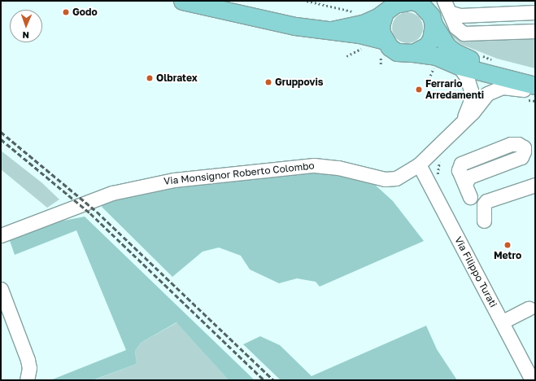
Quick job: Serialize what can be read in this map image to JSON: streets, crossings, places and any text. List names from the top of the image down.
{
  "streets": {
    "street": ["Via Monsignor Roberto Colombo", "Via Filippo Turati"]
  },
  "crossings": [
    ["Via Monsignor Roberto Colombo", "Via Filippo Turati"]
  ],
  "places": [
    "Godo",
    "Olbratex",
    "Gruppovis",
    "Ferrario Arredamenti",
    "Metro"
  ],
  "north": "bottom"
}
